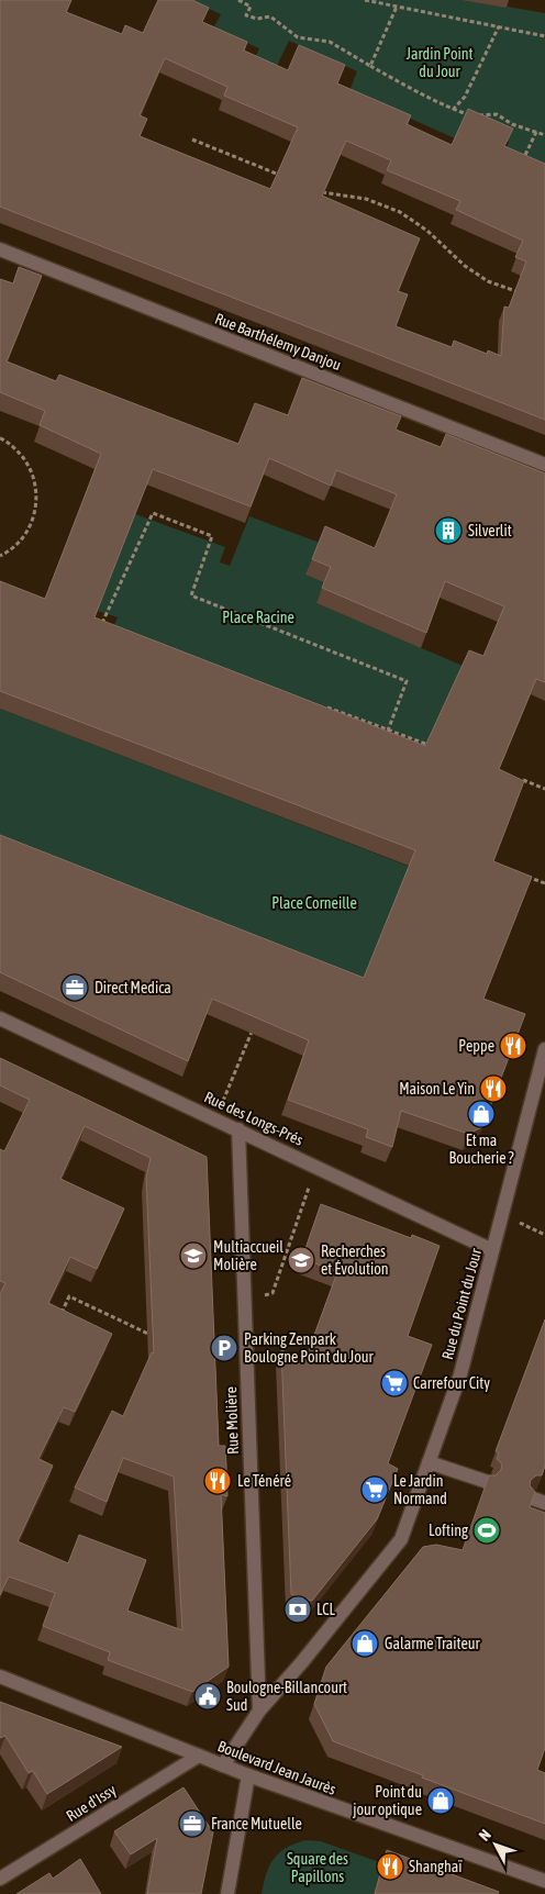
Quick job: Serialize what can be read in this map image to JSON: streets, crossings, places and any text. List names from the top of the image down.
{
  "streets": {
    "street": [
      "Rue Barthélemy Danjou",
      "Rue des Longs-Prés",
      "Rue du Point du Jour",
      "Rue Molière",
      "Boulevard Jean Jaurès",
      "Rue d'Issy"
    ]
  },
  "crossings": [
    ["Rue des Longs-Prés", "Rue du Point du Jour"],
    ["Rue des Longs-Prés", "Rue Molière"],
    ["Rue du Point du Jour", "Rue Molière"],
    ["Rue du Point du Jour", "Boulevard Jean Jaurès"],
    ["Boulevard Jean Jaurès", "Rue d'Issy"]
  ],
  "parks": [
    "Jardin Point du Jour",
    "Place Racine",
    "Place Corneille",
    "Square des Papillons"
  ],
  "places": {
    "building": ["Silverlit"],
    "office": ["Direct Medica", "France Mutuelle"],
    "restaurant": [
      "Peppe",
      "Maison Le Yin",
      "Le Ténéré",
      "Shanghaï"
    ],
    "shop": ["Et ma Boucherie ?", "Galarme Traiteur", "Point du jour optique"],
    "school or university": ["Multiaccueil Molière", "Recherches et Évolution"],
    "parking": ["Parking Zenpark Boulogne Point du Jour"],
    "supermarket": ["Carrefour City", "Le Jardin Normand"],
    "sports": ["Lofting"],
    "bank": ["LCL"],
    "public building": ["Boulogne-Billancourt Sud"]
  },
  "north": "top left"
}
